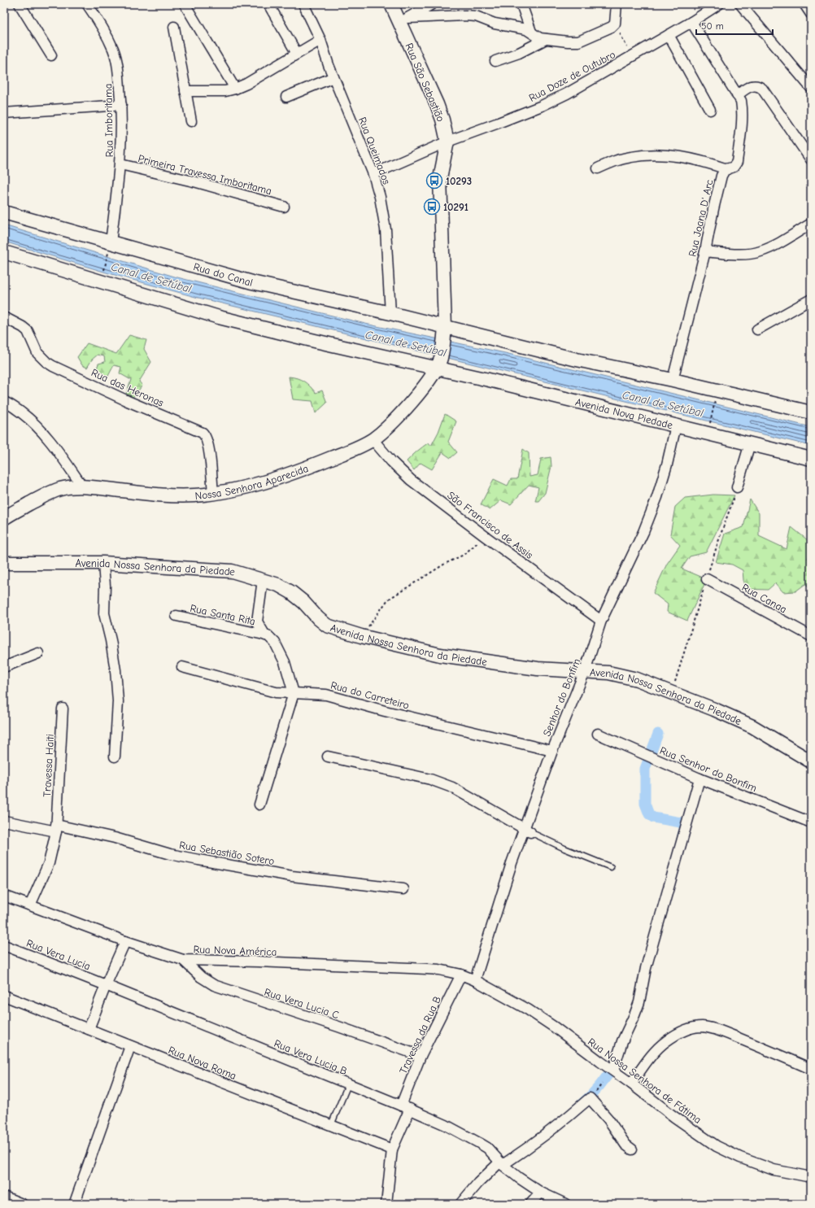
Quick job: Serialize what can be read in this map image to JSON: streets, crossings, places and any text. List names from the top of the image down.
{
  "streets": {
    "street": [
      "Rua Doze de Outubro",
      "Rua São Sebastião",
      "Rua Imboritama",
      "Rua Queimados",
      "Primeira Travessa Imboritama",
      "Rua Joana D' Arc",
      "Rua do Canal",
      "Rua das Heronas",
      "Avenida Nova Piedade",
      "Nossa Senhora Aparecida",
      "São Francisco de Assis",
      "Avenida Nossa Senhora da Piedade",
      "Rua Canaa",
      "Rua Santa Rita",
      "Rua do Carreteiro",
      "Senhor do Bonfim",
      "Travessa Haiti",
      "Rua Senhor do Bonfim",
      "Rua Sebastião Sotero",
      "Rua Nova América",
      "Rua Vera Lucia",
      "Rua Vera Lucia C",
      "Travessa da Rua B",
      "Rua Vera Lucia B",
      "Rua Nova Roma",
      "Rua Nossa Senhora de Fátima"
    ]
  },
  "crossings": [
    ["Rua Doze de Outubro", "Rua São Sebastião"],
    ["Rua Doze de Outubro", "Rua Queimados"],
    ["Rua Doze de Outubro", "Rua Joana D' Arc"],
    ["Rua São Sebastião", "Rua do Canal"],
    ["Rua São Sebastião", "Nossa Senhora Aparecida"],
    ["Rua Imboritama", "Primeira Travessa Imboritama"],
    ["Rua Imboritama", "Rua do Canal"],
    ["Rua Queimados", "Rua do Canal"],
    ["Rua do Canal", "Nossa Senhora Aparecida"],
    ["Rua das Heronas", "Nossa Senhora Aparecida"],
    ["Avenida Nova Piedade", "Nossa Senhora Aparecida"],
    ["Avenida Nova Piedade", "Senhor do Bonfim"],
    ["Nossa Senhora Aparecida", "São Francisco de Assis"],
    ["São Francisco de Assis", "Senhor do Bonfim"],
    ["Avenida Nossa Senhora da Piedade", "Senhor do Bonfim"],
    ["Rua do Carreteiro", "Senhor do Bonfim"],
    ["Senhor do Bonfim", "Rua Nova América"],
    ["Senhor do Bonfim", "Rua Nossa Senhora de Fátima"],
    ["Travessa Haiti", "Rua Sebastião Sotero"],
    ["Rua Nova América", "Rua Vera Lucia C"],
    ["Rua Nova América", "Travessa da Rua B"],
    ["Rua Nova América", "Rua Nossa Senhora de Fátima"],
    ["Rua Vera Lucia", "Rua Vera Lucia B"],
    ["Rua Vera Lucia C", "Travessa da Rua B"],
    ["Travessa da Rua B", "Rua Vera Lucia B"],
    ["Travessa da Rua B", "Rua Nova Roma"]
  ],
  "water": ["Canal de Setúbal"],
  "places": {
    "bus stop": ["10293", "10291"]
  },
  "scale_bar": "50 m"
}
